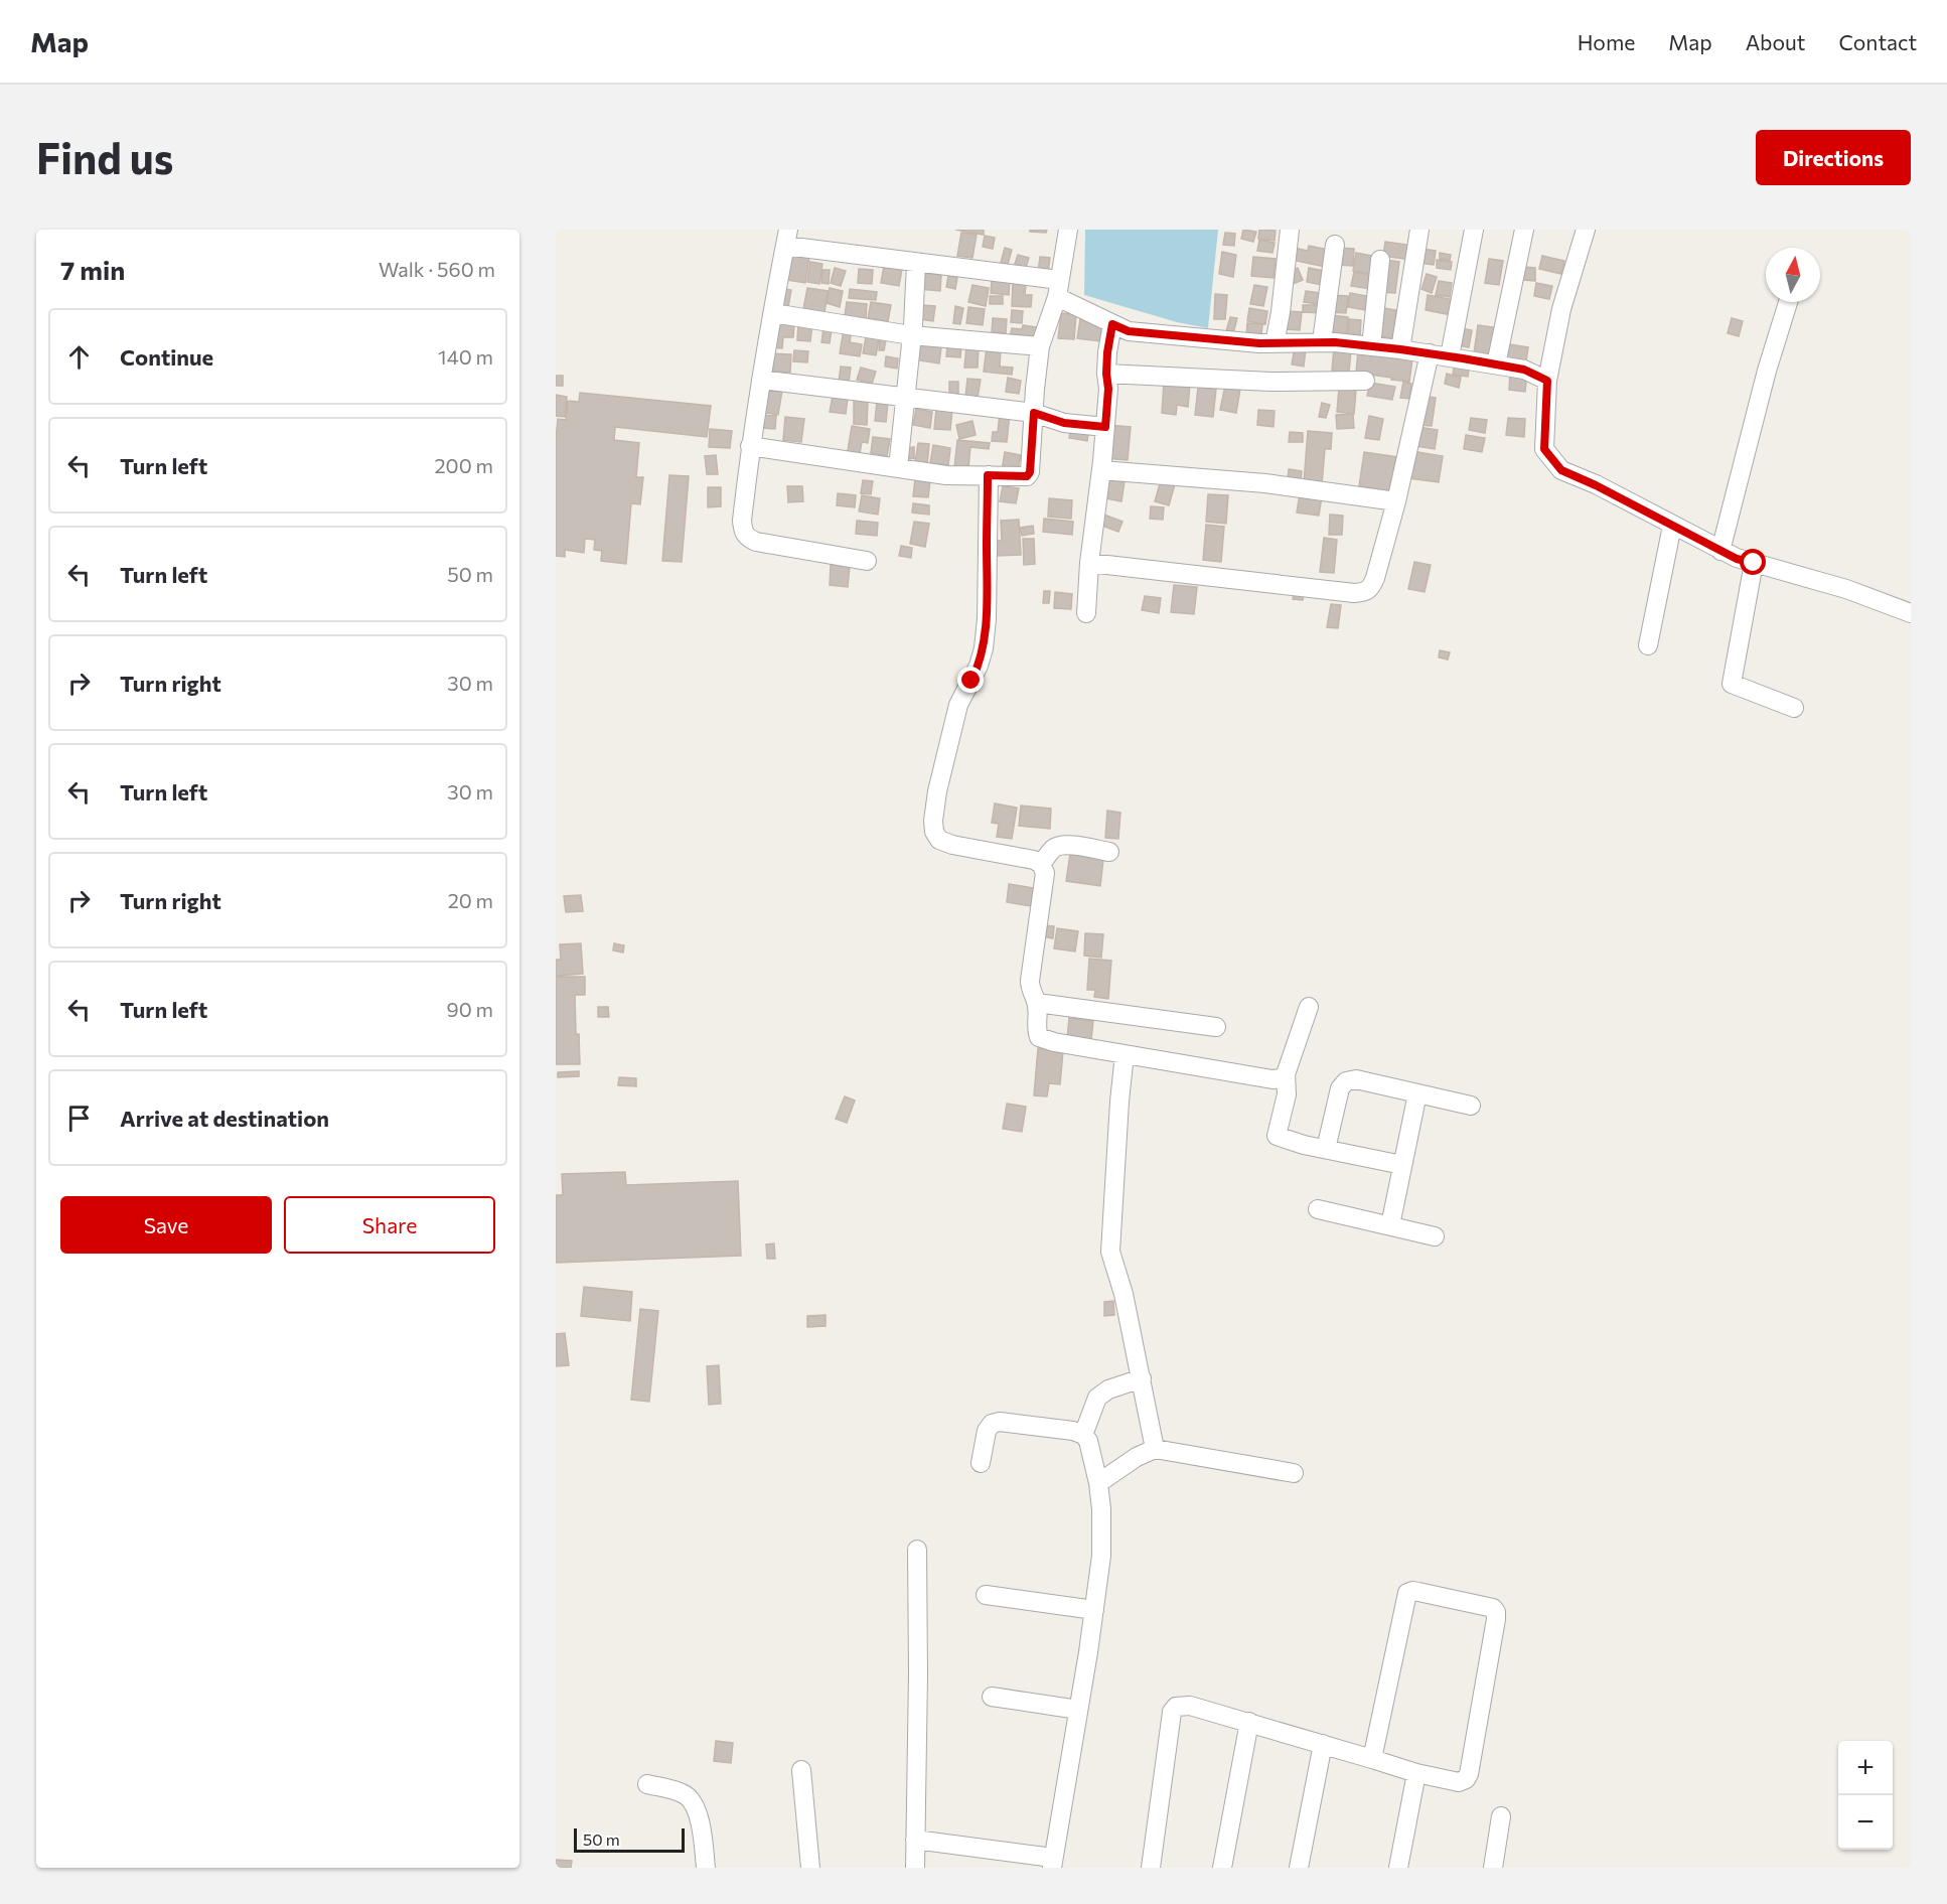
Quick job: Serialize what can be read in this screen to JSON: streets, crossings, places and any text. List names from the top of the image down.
{
  "scale_bar": "50 m",
  "north": "top",
  "page": {
    "header": "Map",
    "nav": [
      "Home",
      "Map",
      "About",
      "Contact"
    ],
    "buttons": [
      "Directions",
      ["Save", "Share"]
    ],
    "title": "Find us",
    "heading": ["7 min", "Walk · 560 m"],
    "list": [
      ["Continue", "140 m"],
      ["Turn left", "200 m"],
      ["Turn left", "50 m"],
      ["Turn right", "30 m"],
      ["Turn left", "30 m"],
      ["Turn right", "20 m"],
      ["Turn left", "90 m"],
      "Arrive at destination"
    ],
    "map_buttons": ["+", "−"],
    "scale": "50 m"
  }
}
